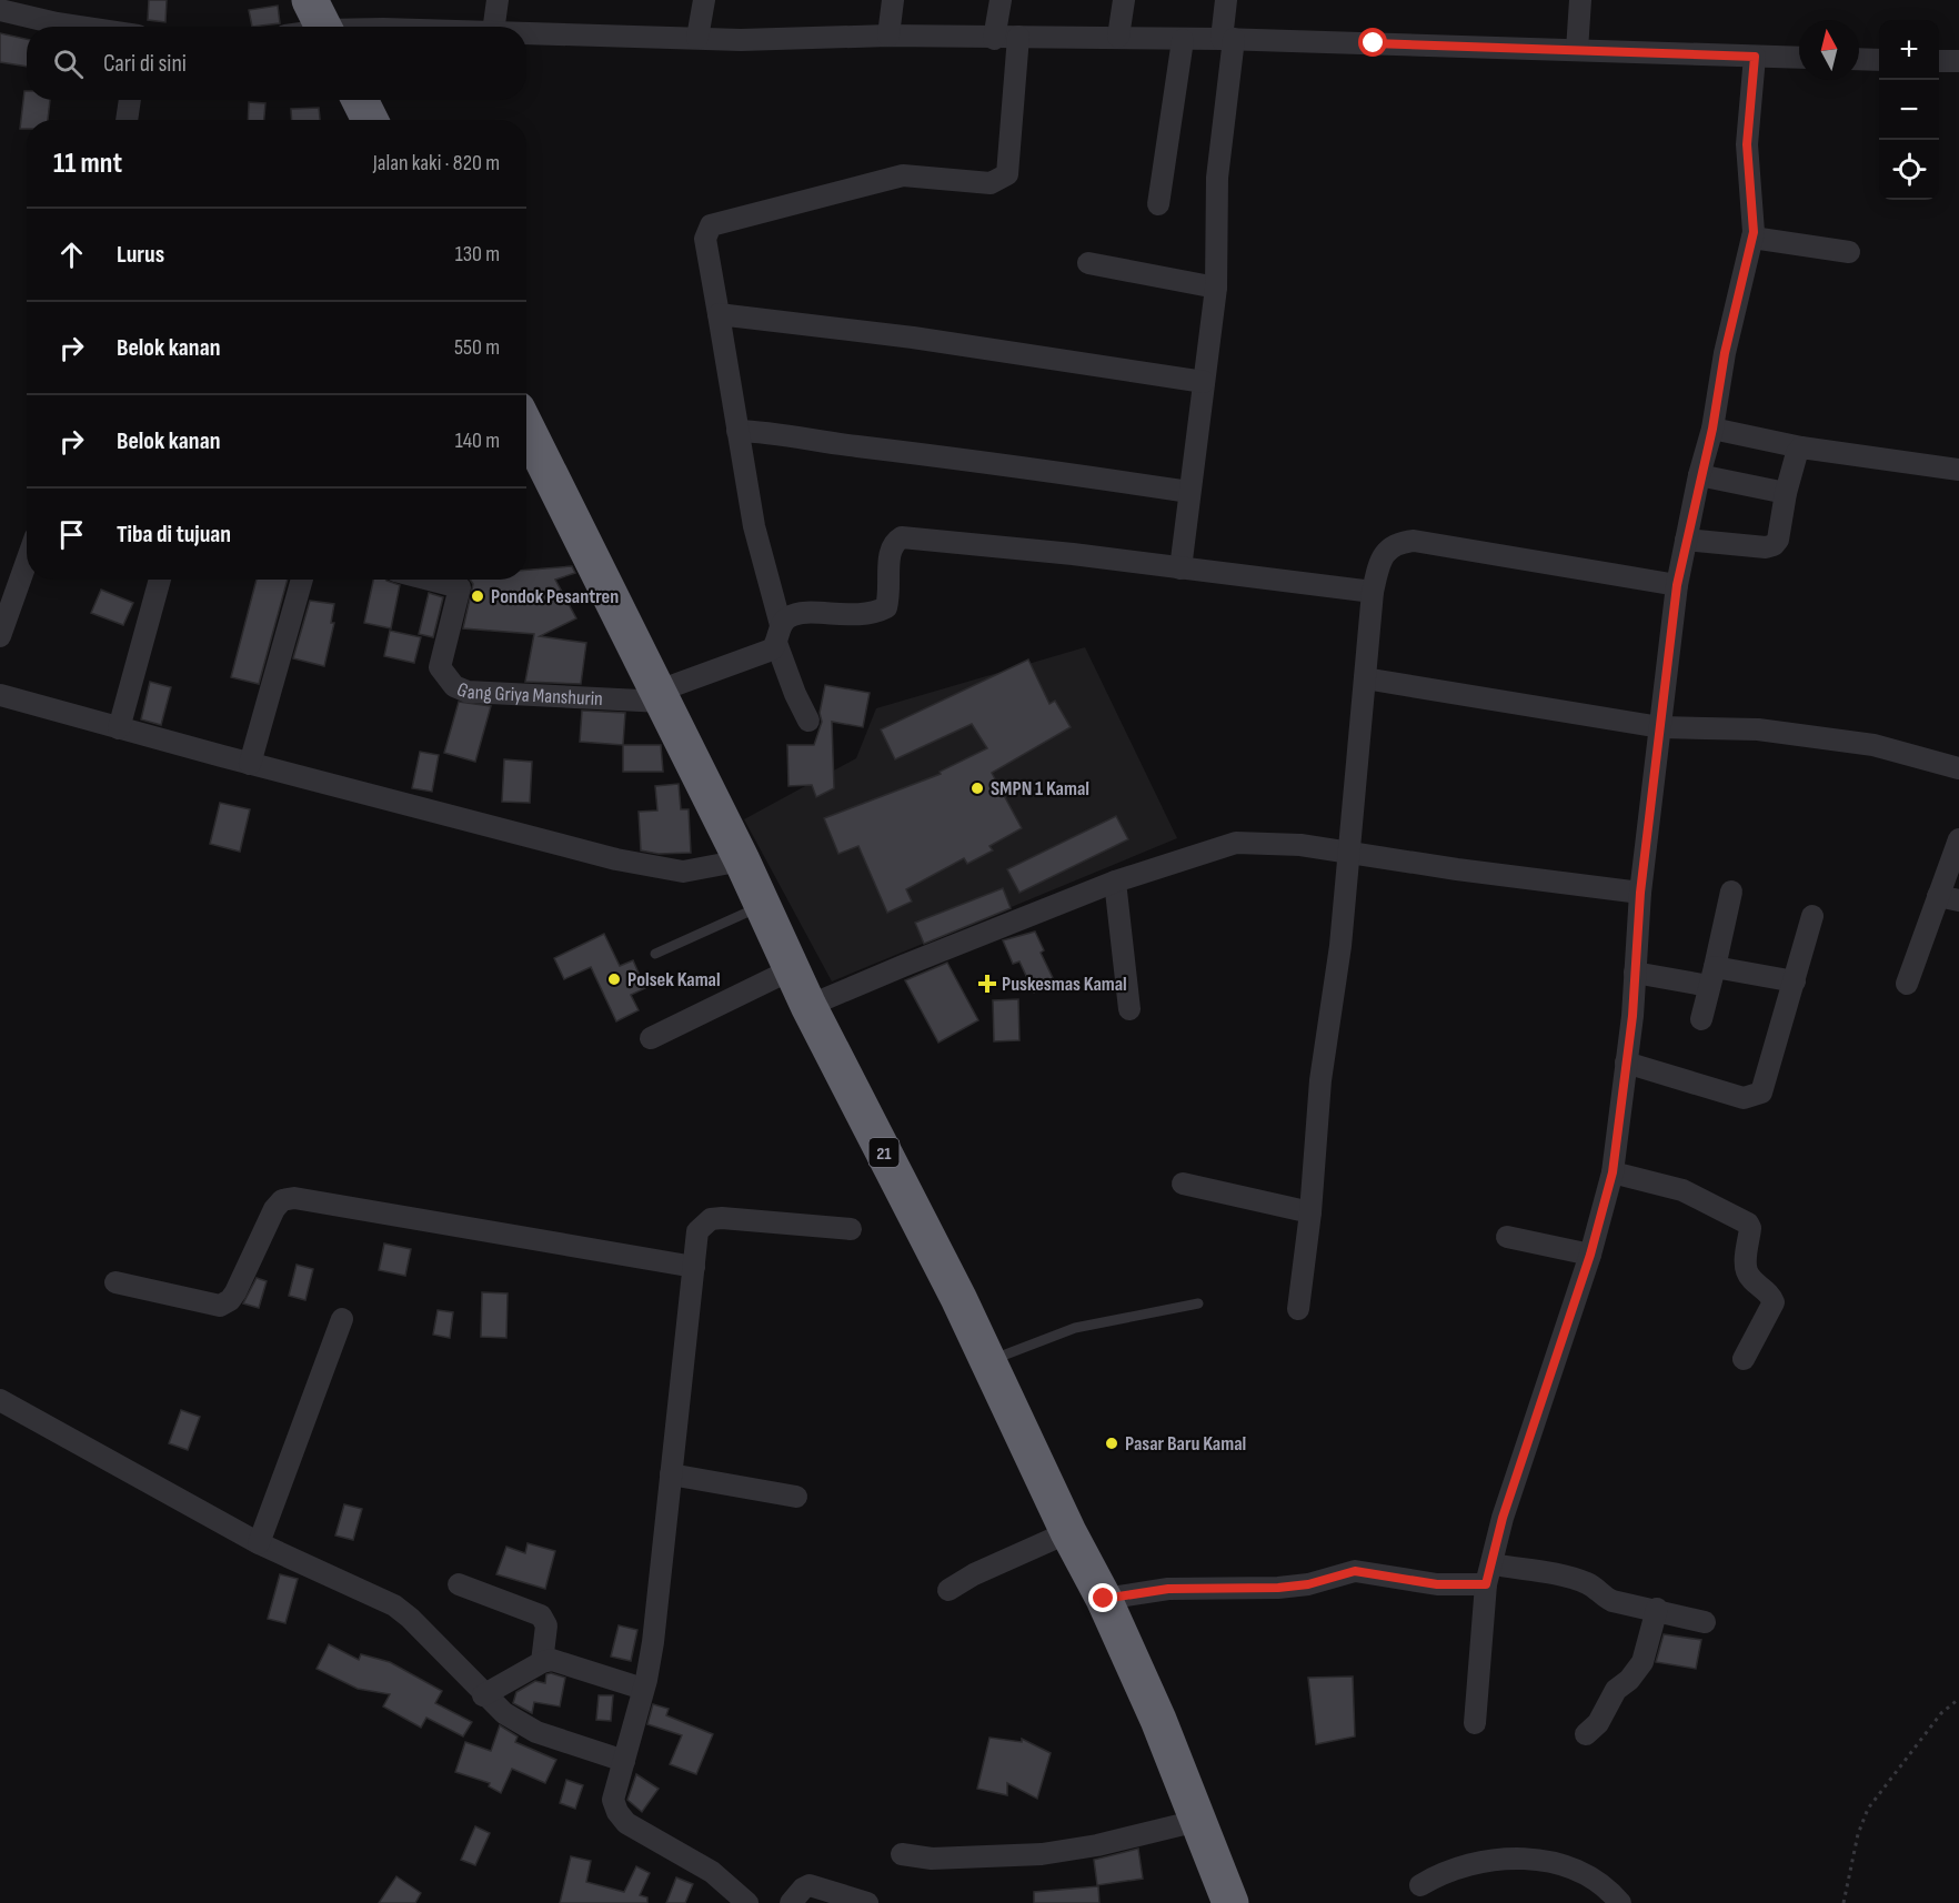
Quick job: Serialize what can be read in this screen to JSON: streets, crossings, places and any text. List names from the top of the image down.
{
  "streets": {
    "highway": ["21"],
    "street": ["Gang Griya Manshurin"]
  },
  "crossings": [
    ["Gang Griya Manshurin", "21"]
  ],
  "places": {
    "other": [
      "Pondok Pesantren",
      "SMPN 1 Kamal",
      "Polsek Kamal",
      "Pasar Baru Kamal"
    ],
    "health": ["Puskesmas Kamal"]
  },
  "north": "top",
  "page": {
    "map_buttons": ["+", "−"],
    "search": "Cari di sini",
    "heading": ["11 mnt", "Jalan kaki · 820 m"],
    "list": [
      ["Lurus", "130 m"],
      ["Belok kanan", "550 m"],
      ["Belok kanan", "140 m"],
      "Tiba di tujuan"
    ]
  }
}
